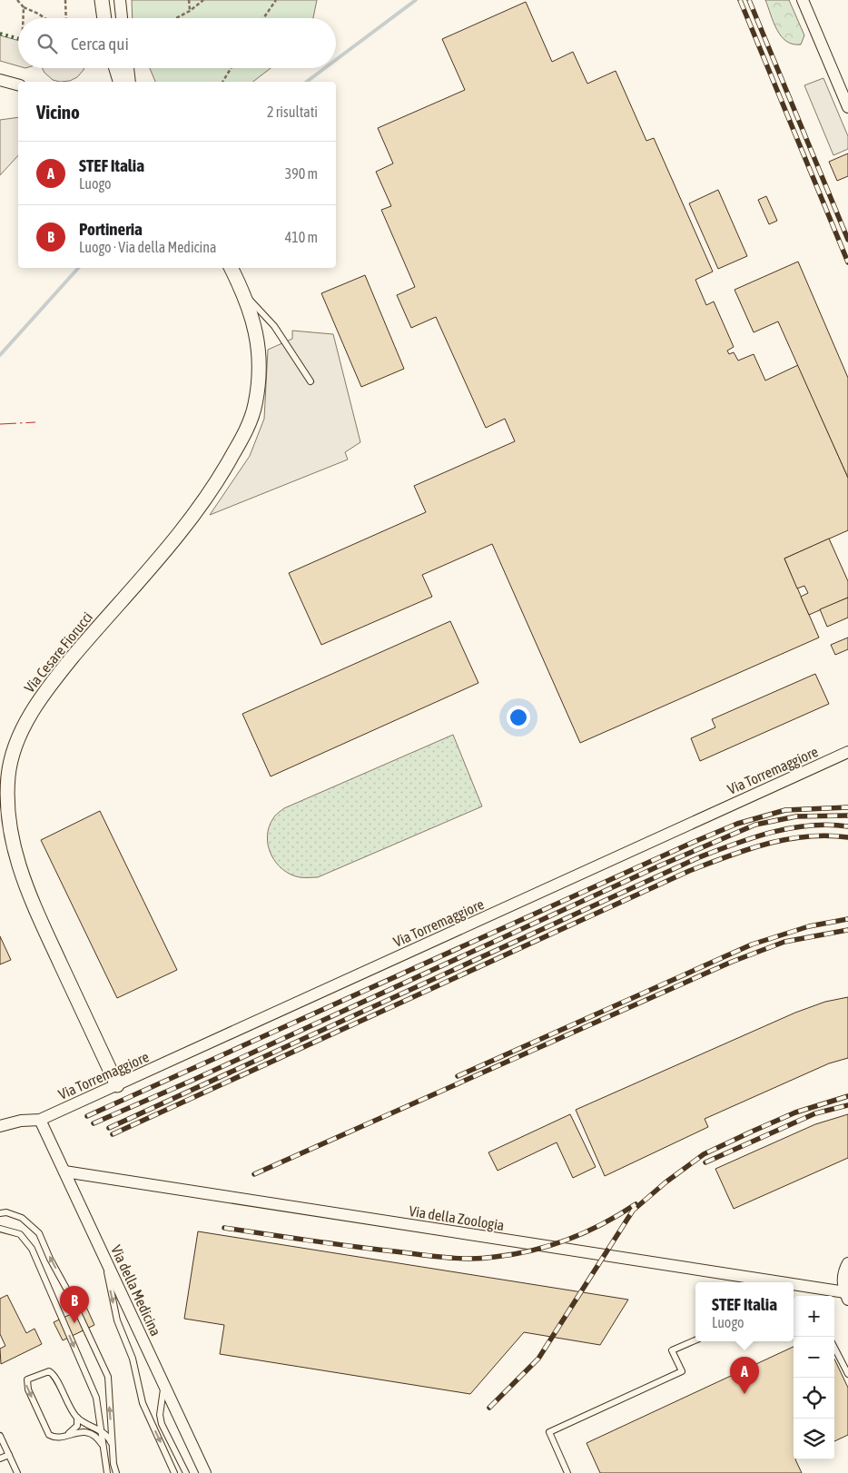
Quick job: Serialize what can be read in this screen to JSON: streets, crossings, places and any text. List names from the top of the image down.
{
  "streets": {
    "street": [
      "Via Cesare Fiorucci",
      "Via Torremaggiore",
      "Via della Zoologia",
      "Via della Medicina"
    ]
  },
  "crossings": [
    ["Via Cesare Fiorucci", "Via Torremaggiore"],
    ["Via Torremaggiore", "Via della Medicina"],
    ["Via della Zoologia", "Via della Medicina"]
  ],
  "page": {
    "search": "Cerca qui",
    "heading": ["Vicino", "2 risultati"],
    "list": [
      {
        "mark": "A",
        "name": "STEF Italia",
        "note": "Luogo",
        "value": "390 m"
      },
      {
        "mark": "B",
        "name": "Portineria",
        "note": "Luogo · Via della Medicina",
        "value": "410 m"
      }
    ],
    "popup": ["STEF Italia", "Luogo"],
    "pins": ["B", "A"],
    "map_buttons": ["+", "−"]
  }
}
